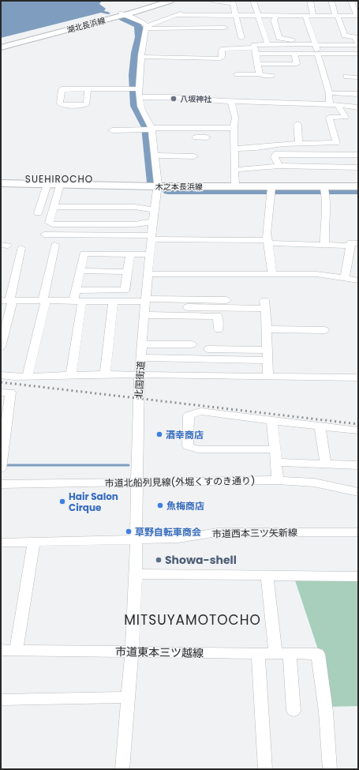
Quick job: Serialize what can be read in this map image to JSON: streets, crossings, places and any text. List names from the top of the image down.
{
  "streets": {
    "main road": ["湖北長浜線", "木之本長浜線"],
    "street": [
      "北国街道",
      "市道北船列見線(外堀くすのき通り)",
      "市道西本三ツ矢新線",
      "市道東本三ツ越線"
    ]
  },
  "crossings": [
    ["木之本長浜線", "北国街道"],
    ["北国街道", "市道北船列見線(外堀くすのき通り)"],
    ["北国街道", "市道西本三ツ矢新線"],
    ["北国街道", "市道東本三ツ越線"]
  ],
  "districts": ["SUEHIROCHO", "MITSUYAMOTOCHO"],
  "places": [
    "八坂神社",
    "酒幸商店",
    "Hair Salon Cirque",
    "魚梅商店",
    "草野自転車商会",
    "Showa-shell"
  ]
}
